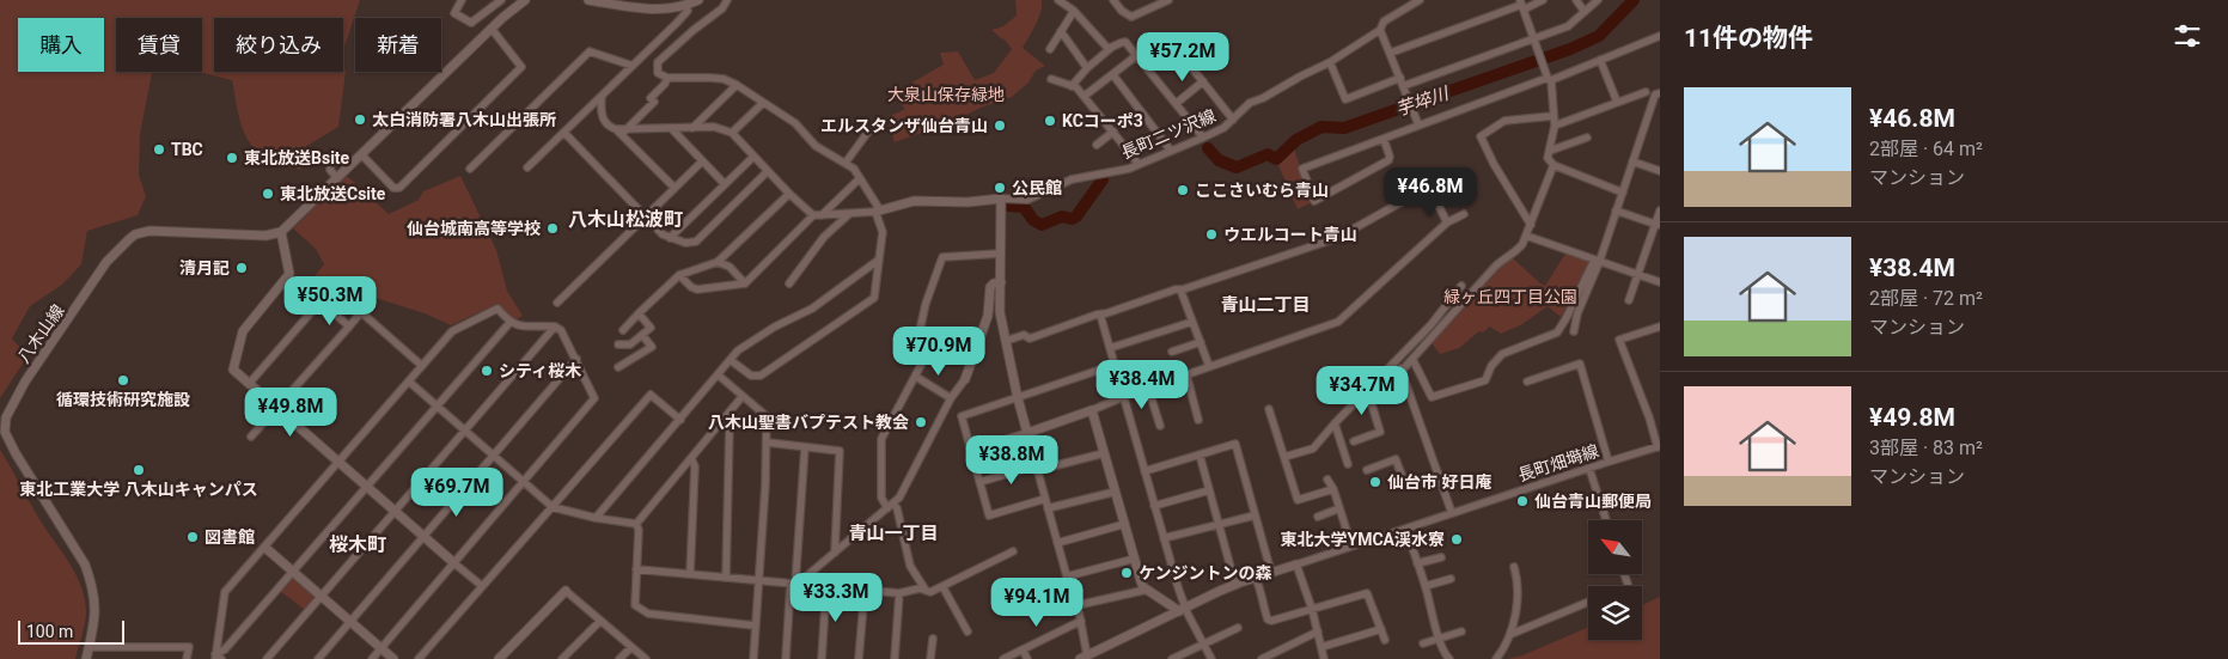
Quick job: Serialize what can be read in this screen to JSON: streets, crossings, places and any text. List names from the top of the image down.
{
  "streets": {
    "street": ["長町二ツ沢線", "八木山線", "長町畑塒線"]
  },
  "districts": [
    "八木山松波町",
    "青山二丁目",
    "青山一丁目",
    "桜木町"
  ],
  "water": ["芋埣川"],
  "parks": ["大泉山保存緑地", "緑ヶ丘四丁目公園"],
  "places": [
    "太白消防署八木山出張所",
    "KCコーポ3",
    "エルスタンザ仙台青山",
    "TBC",
    "東北放送Bsite",
    "公民館",
    "ここさいむら青山",
    "東北放送Csite",
    "仙台城南高等学校",
    "ウエルコート青山",
    "清月記",
    "シティ桜木",
    "循環技術研究施設",
    "八木山聖書バプテスト教会",
    "東北工業大学 八木山キャンパス",
    "仙台市 好日庵",
    "仙台青山郵便局",
    "図書館",
    "東北大学YMCA渓水寮",
    "ケンジントンの森"
  ],
  "scale_bar": "100 m",
  "north": "top left",
  "page": {
    "heading": "11件の物件",
    "chip": [
      "購入",
      "賃貸",
      "絞り込み",
      "新着"
    ],
    "price": [
      "¥57.2M",
      "¥46.8M",
      "¥50.3M",
      "¥70.9M",
      "¥38.4M",
      "¥34.7M",
      "¥49.8M",
      "¥38.8M",
      "¥69.7M",
      "¥33.3M",
      "¥94.1M"
    ],
    "list": [
      {
        "name": "¥46.8M",
        "note": "2部屋 · 64 m² · マンション"
      },
      {
        "name": "¥38.4M",
        "note": "2部屋 · 72 m² · マンション"
      },
      {
        "name": "¥49.8M",
        "note": "3部屋 · 83 m² · マンション"
      }
    ],
    "scale": "100 m"
  }
}
